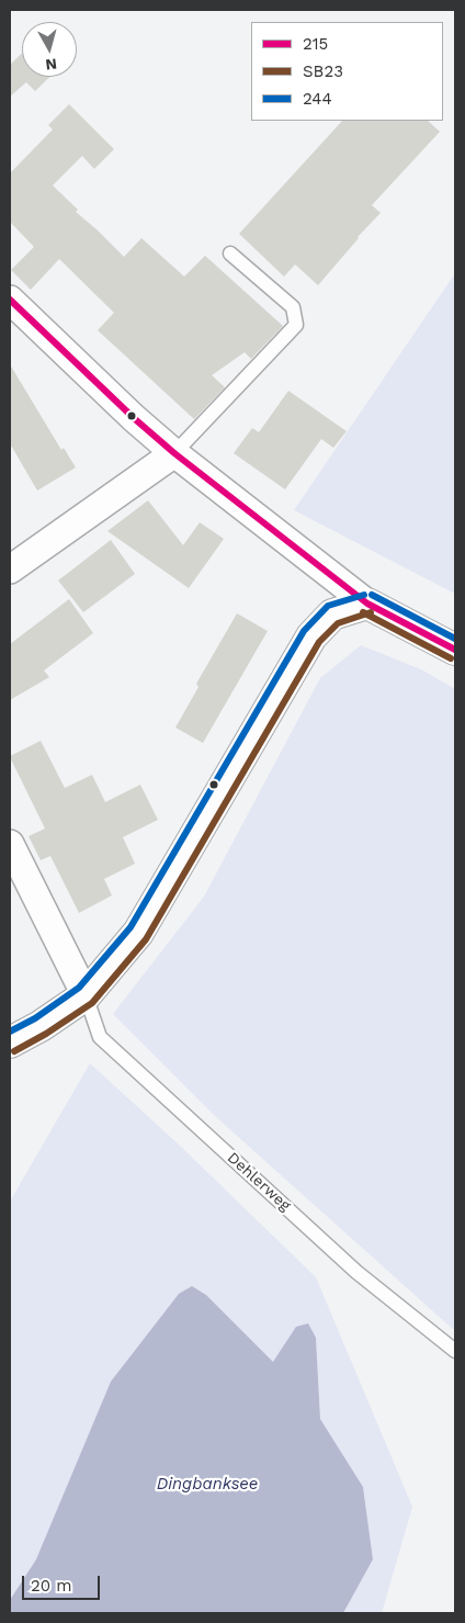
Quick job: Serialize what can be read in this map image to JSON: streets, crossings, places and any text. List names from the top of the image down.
{
  "streets": {
    "lane": ["Dehlerweg"]
  },
  "water": ["Dingbanksee"],
  "lines": ["transit line 215", "transit line 244", "transit line SB23"],
  "legend": ["215", "SB23", "244"],
  "scale_bar": "20 m",
  "north": "bottom"
}
